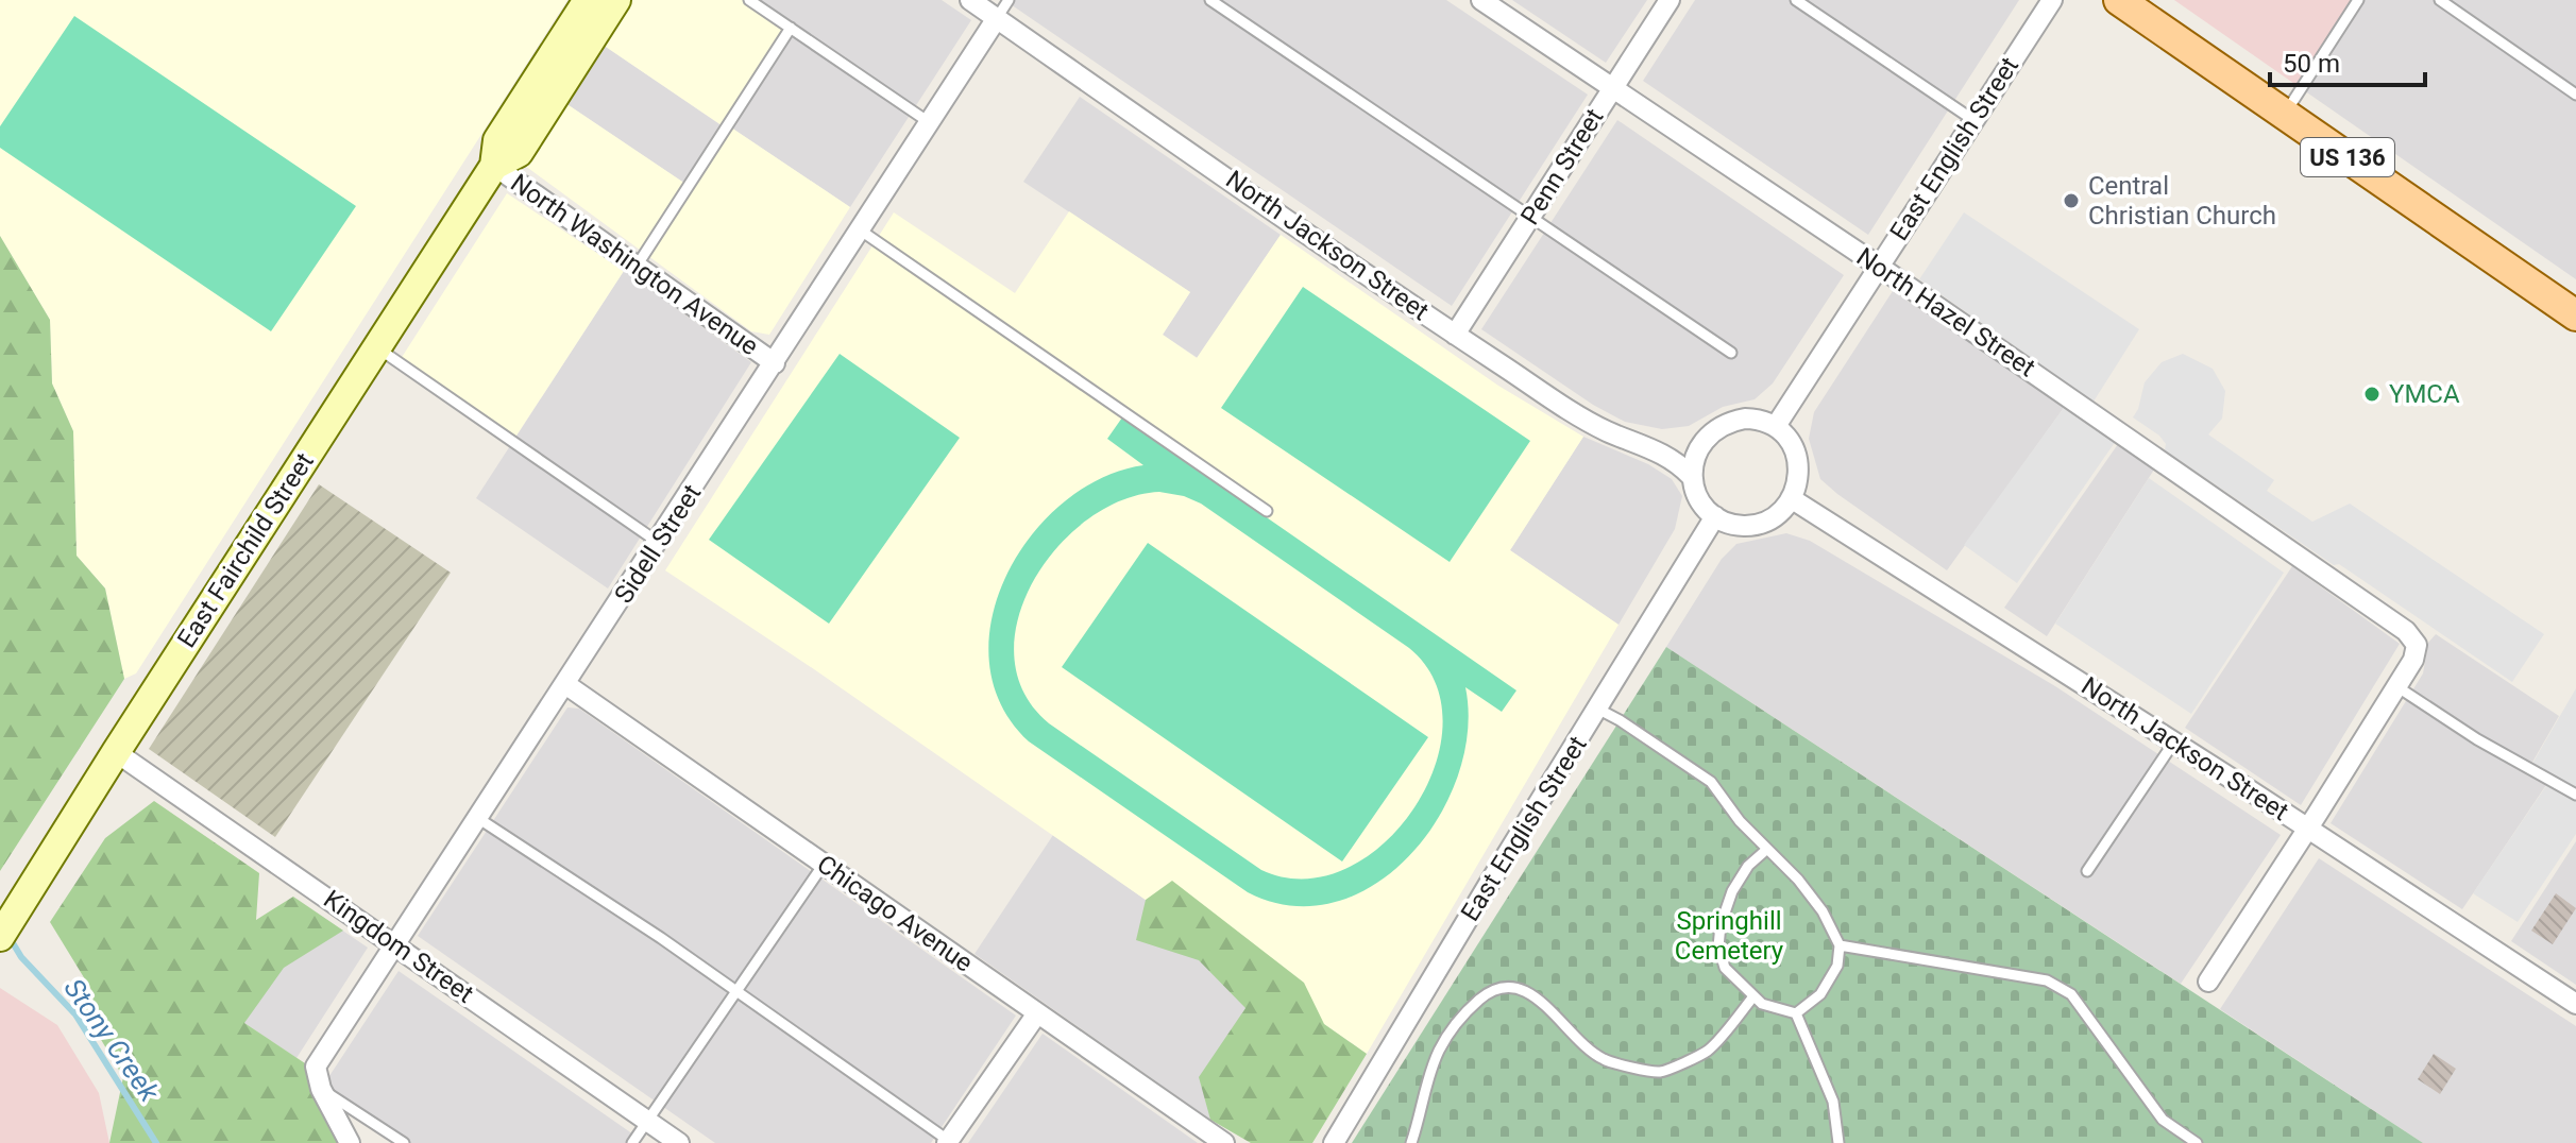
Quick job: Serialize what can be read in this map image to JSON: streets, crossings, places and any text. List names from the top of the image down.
{
  "streets": {
    "main road": ["US 136"],
    "street": [
      "East English Street",
      "Penn Street",
      "North Jackson Street",
      "North Washington Avenue",
      "North Hazel Street",
      "Sidell Street",
      "East Fairchild Street",
      "Chicago Avenue",
      "Kingdom Street"
    ]
  },
  "crossings": [
    ["East English Street", "North Jackson Street"],
    ["East English Street", "North Hazel Street"],
    ["Penn Street", "North Jackson Street"],
    ["Penn Street", "North Hazel Street"],
    ["North Jackson Street", "Sidell Street"],
    ["North Washington Avenue", "Sidell Street"],
    ["North Washington Avenue", "East Fairchild Street"],
    ["Sidell Street", "Chicago Avenue"],
    ["Sidell Street", "Kingdom Street"],
    ["East Fairchild Street", "Kingdom Street"]
  ],
  "water": ["Stony Creek"],
  "parks": ["Springhill Cemetery"],
  "places": ["Central Christian Church", "YMCA"],
  "scale_bar": "50 m"
}
